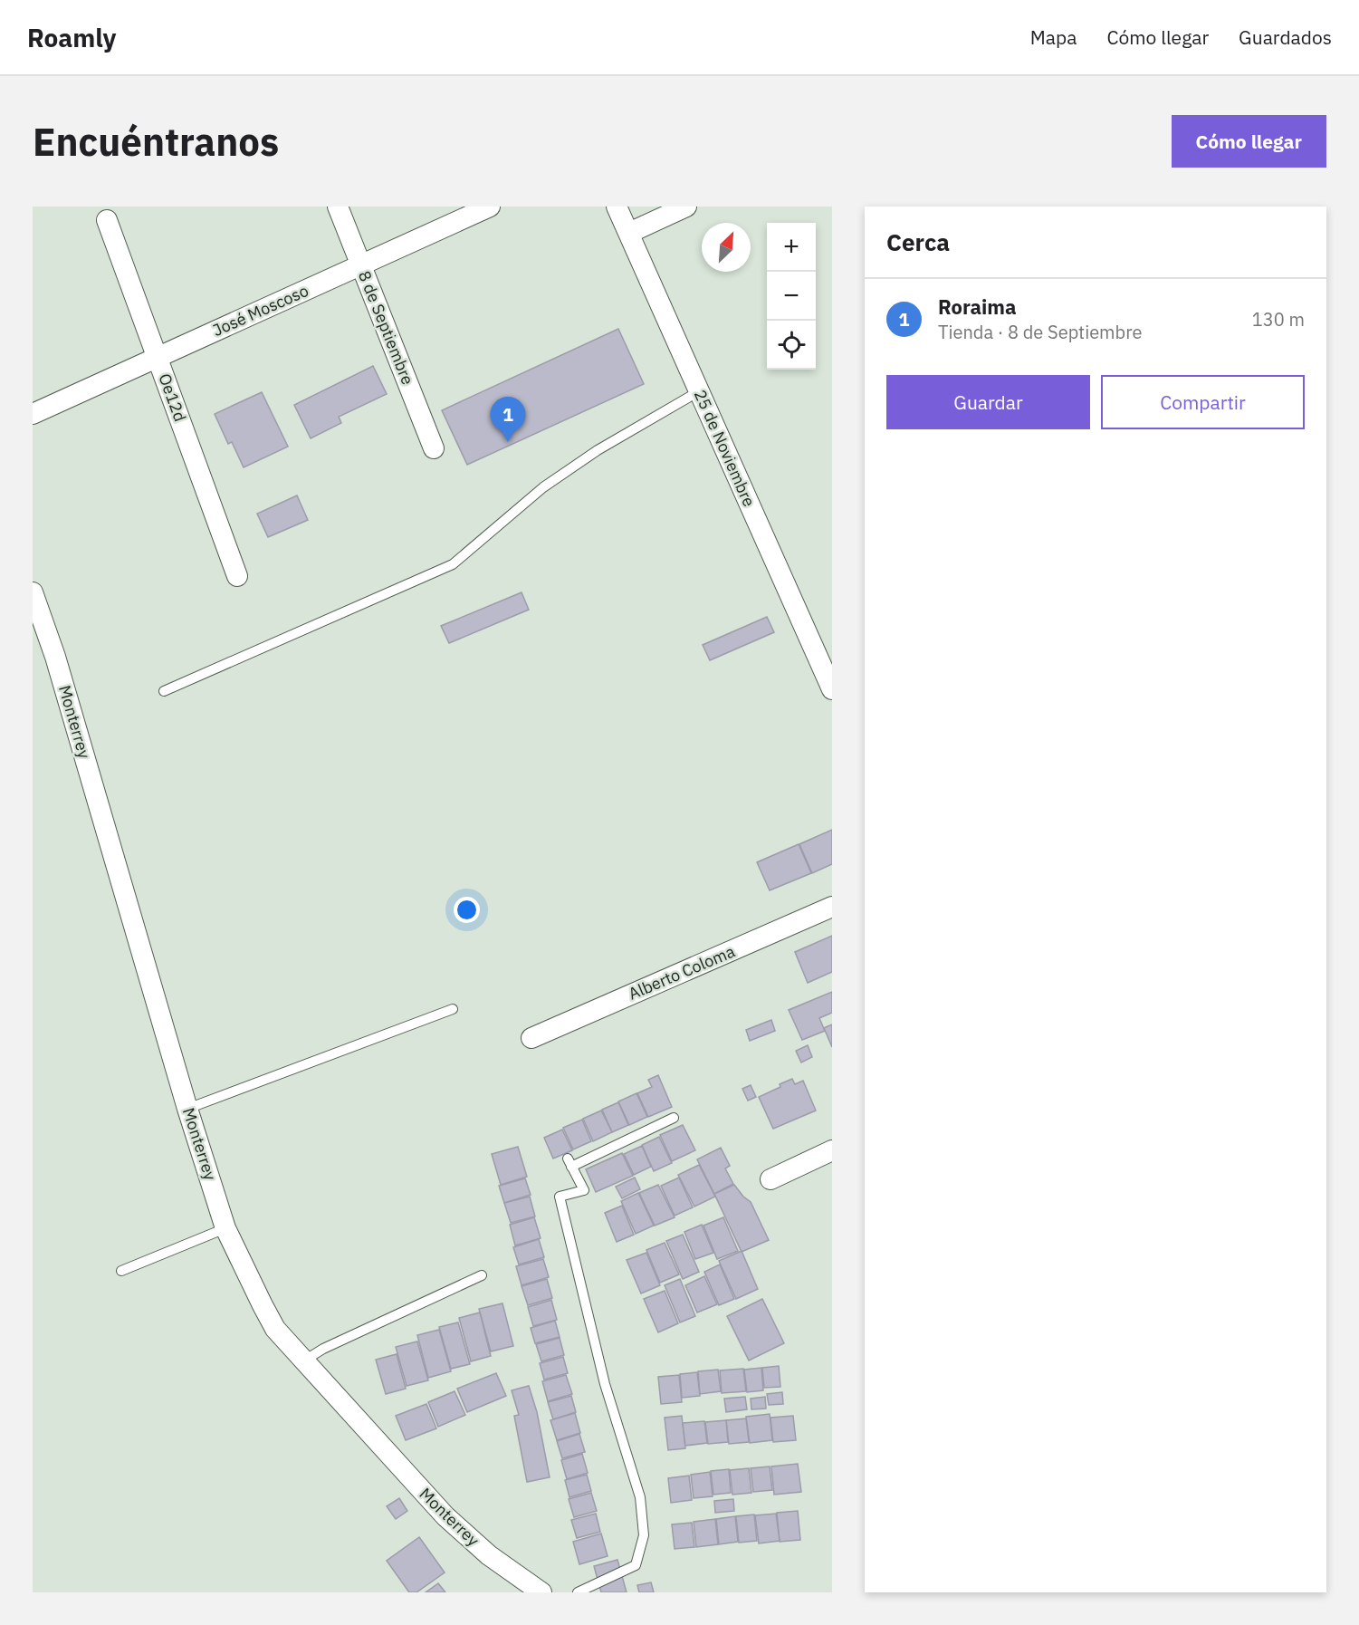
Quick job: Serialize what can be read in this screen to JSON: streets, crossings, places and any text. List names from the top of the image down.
{
  "streets": {
    "street": [
      "José Moscoso",
      "8 de Septiembre",
      "Oe12d",
      "25 de Noviembre",
      "Monterrey",
      "Alberto Coloma"
    ]
  },
  "crossings": [
    ["José Moscoso", "8 de Septiembre"],
    ["José Moscoso", "Oe12d"]
  ],
  "north": "top right",
  "page": {
    "header": "Roamly",
    "nav": ["Mapa", "Cómo llegar", "Guardados"],
    "buttons": [
      "Cómo llegar",
      ["Guardar", "Compartir"]
    ],
    "title": "Encuéntranos",
    "heading": "Cerca",
    "map_buttons": ["+", "−"],
    "list": [
      {
        "mark": "1",
        "name": "Roraima",
        "note": "Tienda · 8 de Septiembre",
        "value": "130 m"
      }
    ],
    "pins": "1"
  }
}
